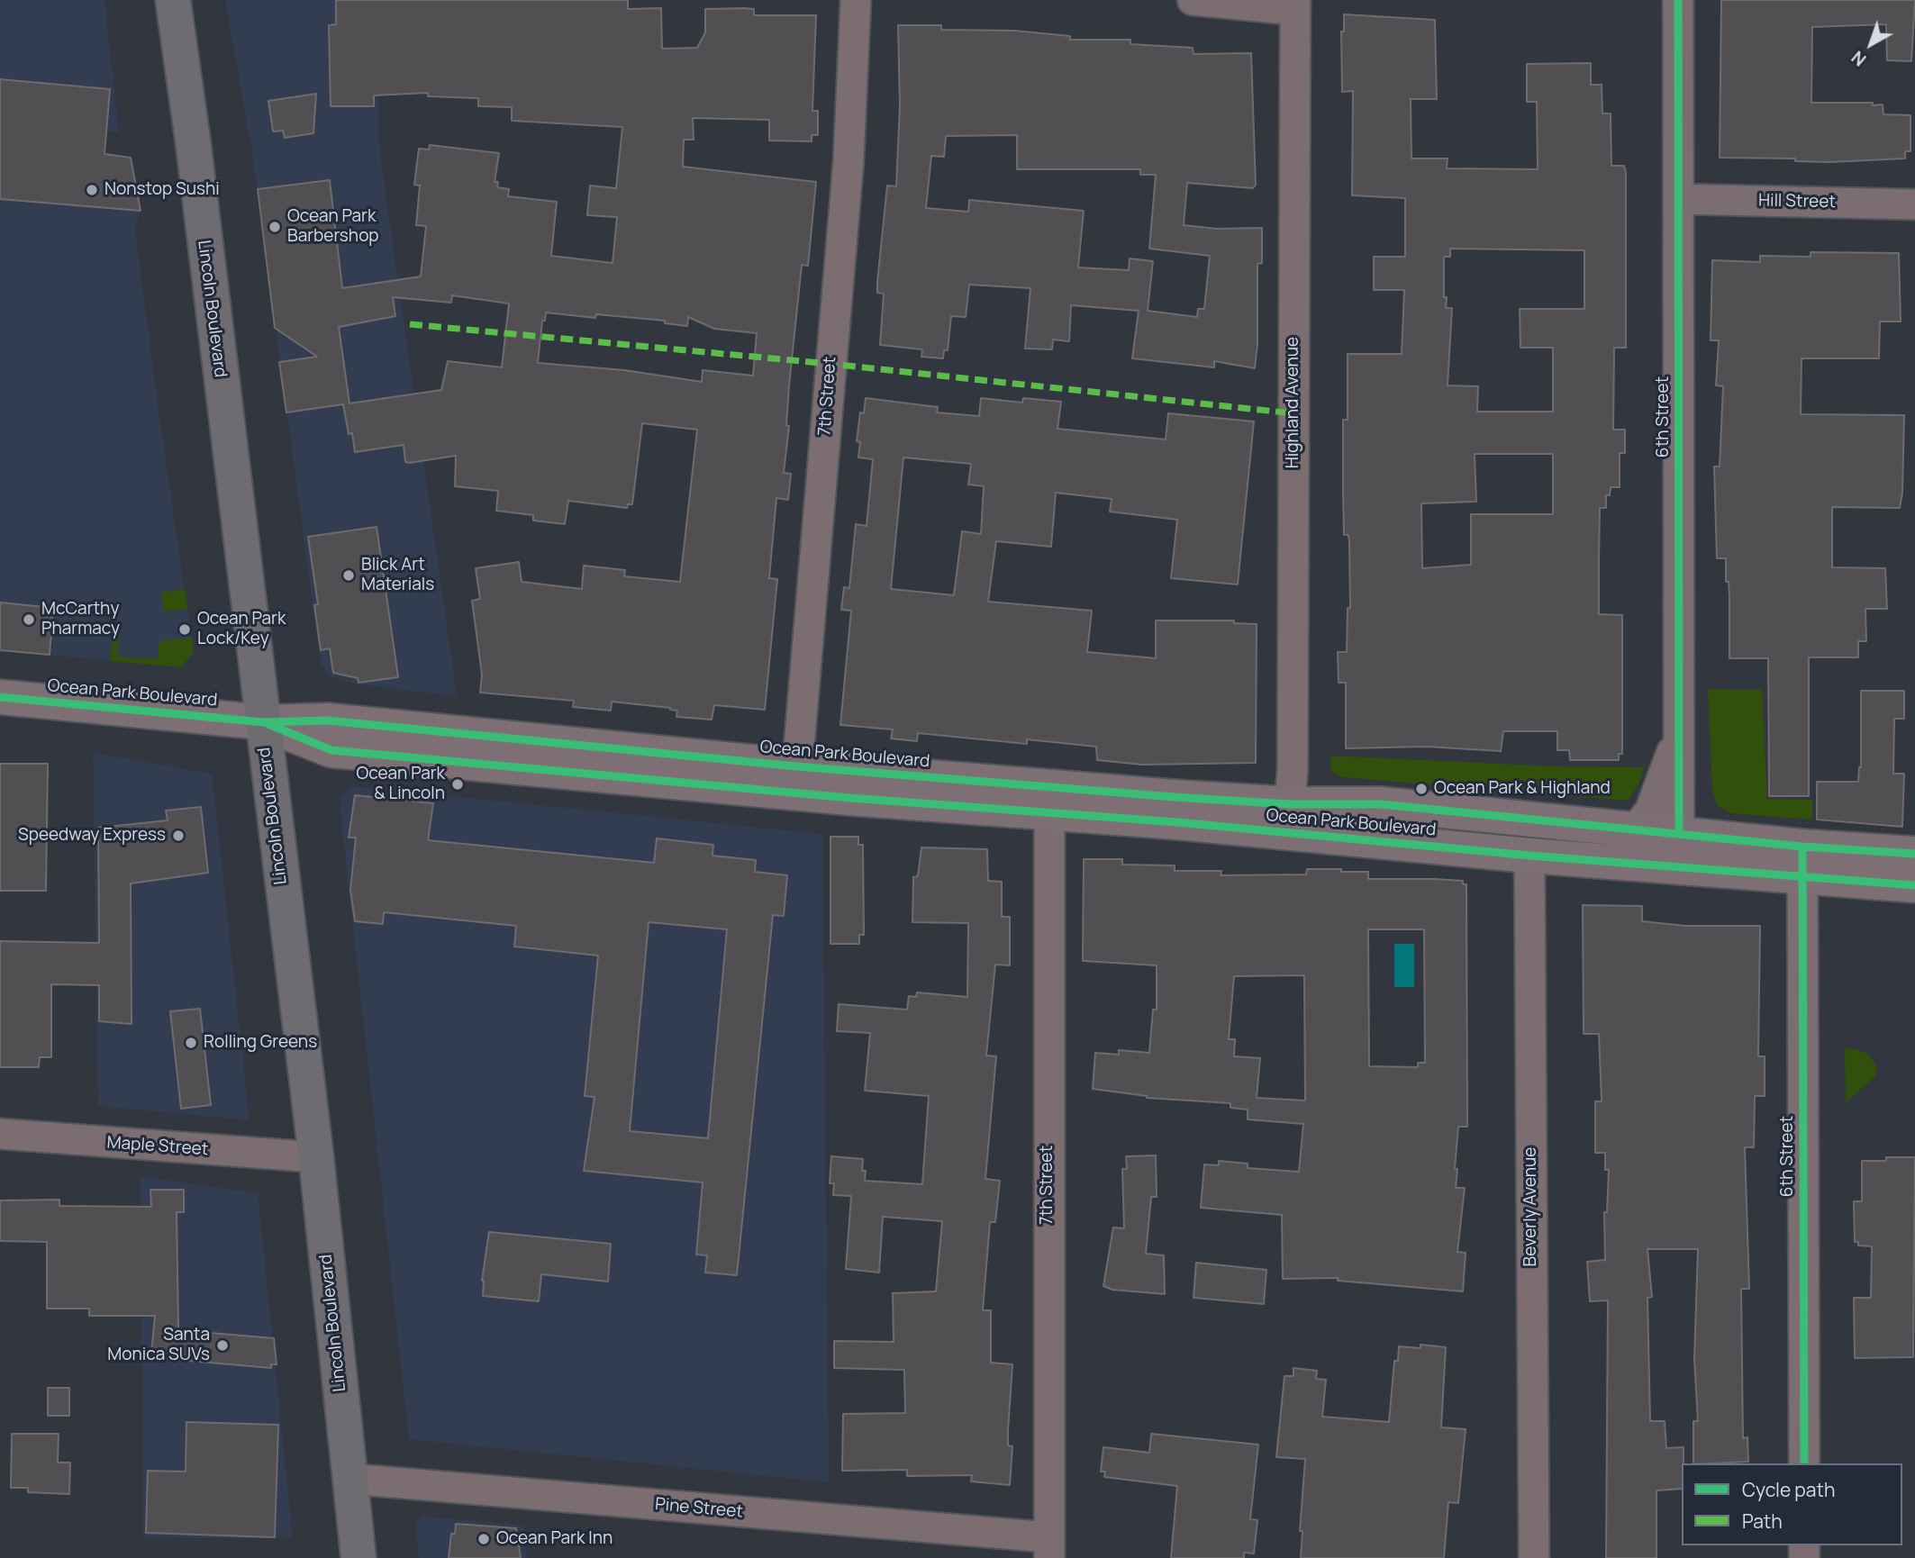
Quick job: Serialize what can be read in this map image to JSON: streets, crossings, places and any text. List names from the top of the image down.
{
  "streets": {
    "highway": ["Lincoln Boulevard"],
    "street": [
      "Hill Street",
      "7th Street",
      "Highland Avenue",
      "6th Street",
      "Ocean Park Boulevard",
      "Maple Street",
      "Beverly Avenue",
      "Pine Street"
    ]
  },
  "crossings": [
    ["Hill Street", "6th Street"],
    ["Lincoln Boulevard", "Ocean Park Boulevard"],
    ["Lincoln Boulevard", "Maple Street"],
    ["Lincoln Boulevard", "Pine Street"],
    ["7th Street", "Ocean Park Boulevard"],
    ["7th Street", "Pine Street"],
    ["Highland Avenue", "Ocean Park Boulevard"],
    ["6th Street", "Ocean Park Boulevard"],
    ["Ocean Park Boulevard", "Beverly Avenue"]
  ],
  "places": [
    "Nonstop Sushi",
    "Ocean Park Barbershop",
    "Blick Art Materials",
    "McCarthy Pharmacy",
    "Ocean Park Lock/Key",
    "Ocean Park & Lincoln",
    "Ocean Park & Highland",
    "Speedway Express",
    "Rolling Greens",
    "Santa Monica SUVs",
    "Ocean Park Inn"
  ],
  "legend": ["Cycle path", "Path"],
  "north": "bottom left"
}
